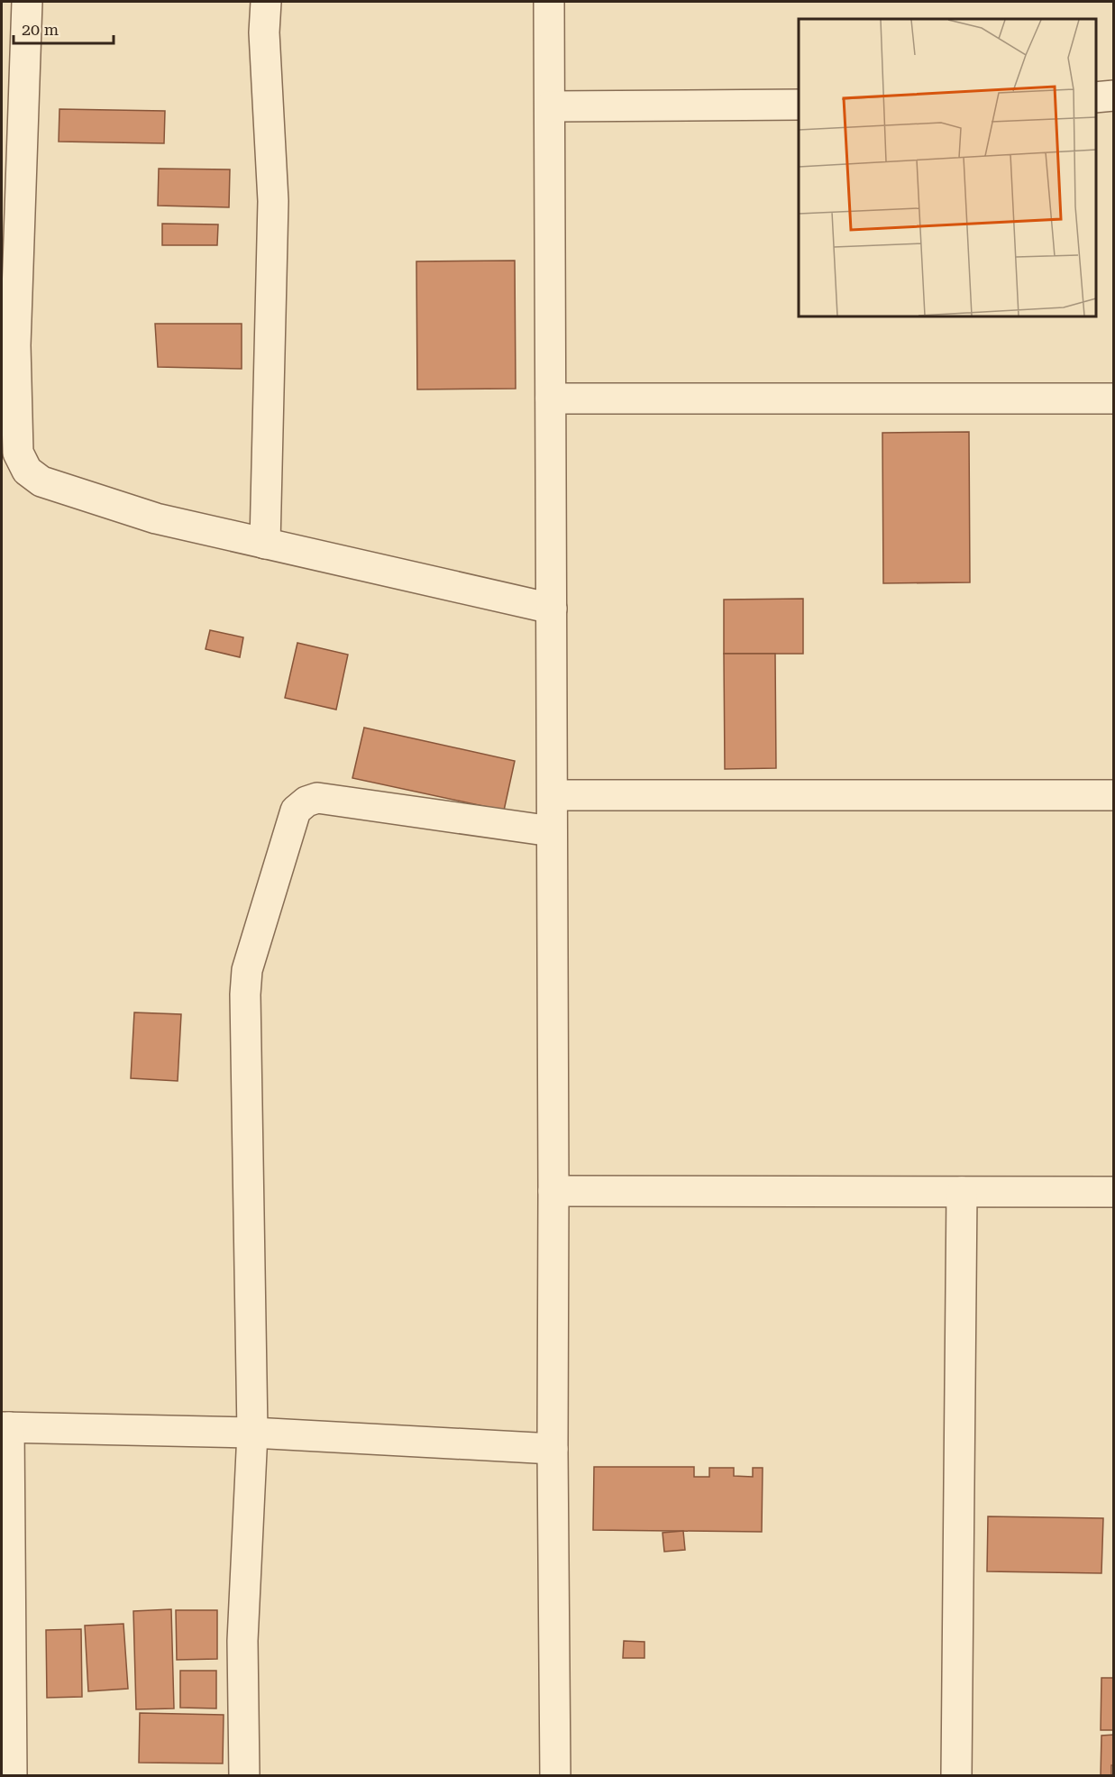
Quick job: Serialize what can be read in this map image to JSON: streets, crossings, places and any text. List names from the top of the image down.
{
  "scale_bar": "20 m"
}
